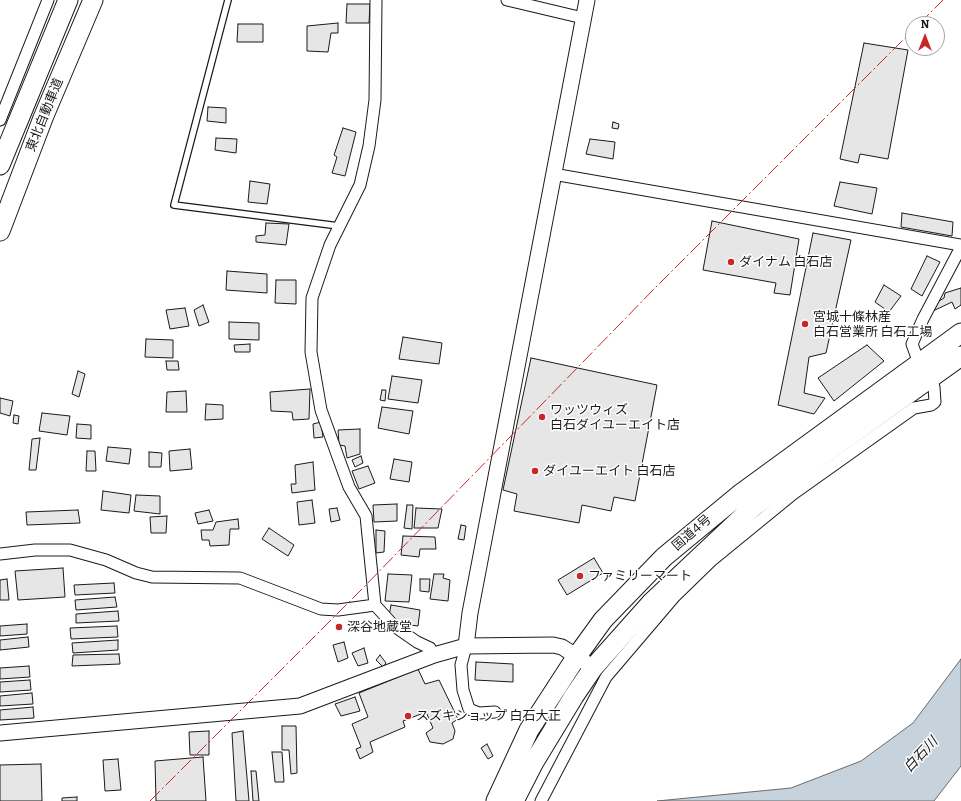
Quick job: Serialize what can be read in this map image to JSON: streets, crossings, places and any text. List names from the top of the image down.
{
  "streets": {
    "highway": ["東北自動車道", "国道4号"]
  },
  "water": ["白石川"],
  "places": [
    "ダイナム 白石店",
    "宮城十條林産 白石営業所 白石工場",
    "ワッツウィズ 白石ダイユーエイト店",
    "ダイユーエイト 白石店",
    "ファミリーマート",
    "深谷地蔵堂",
    "スズキショップ 白石大正"
  ],
  "north": "top"
}
